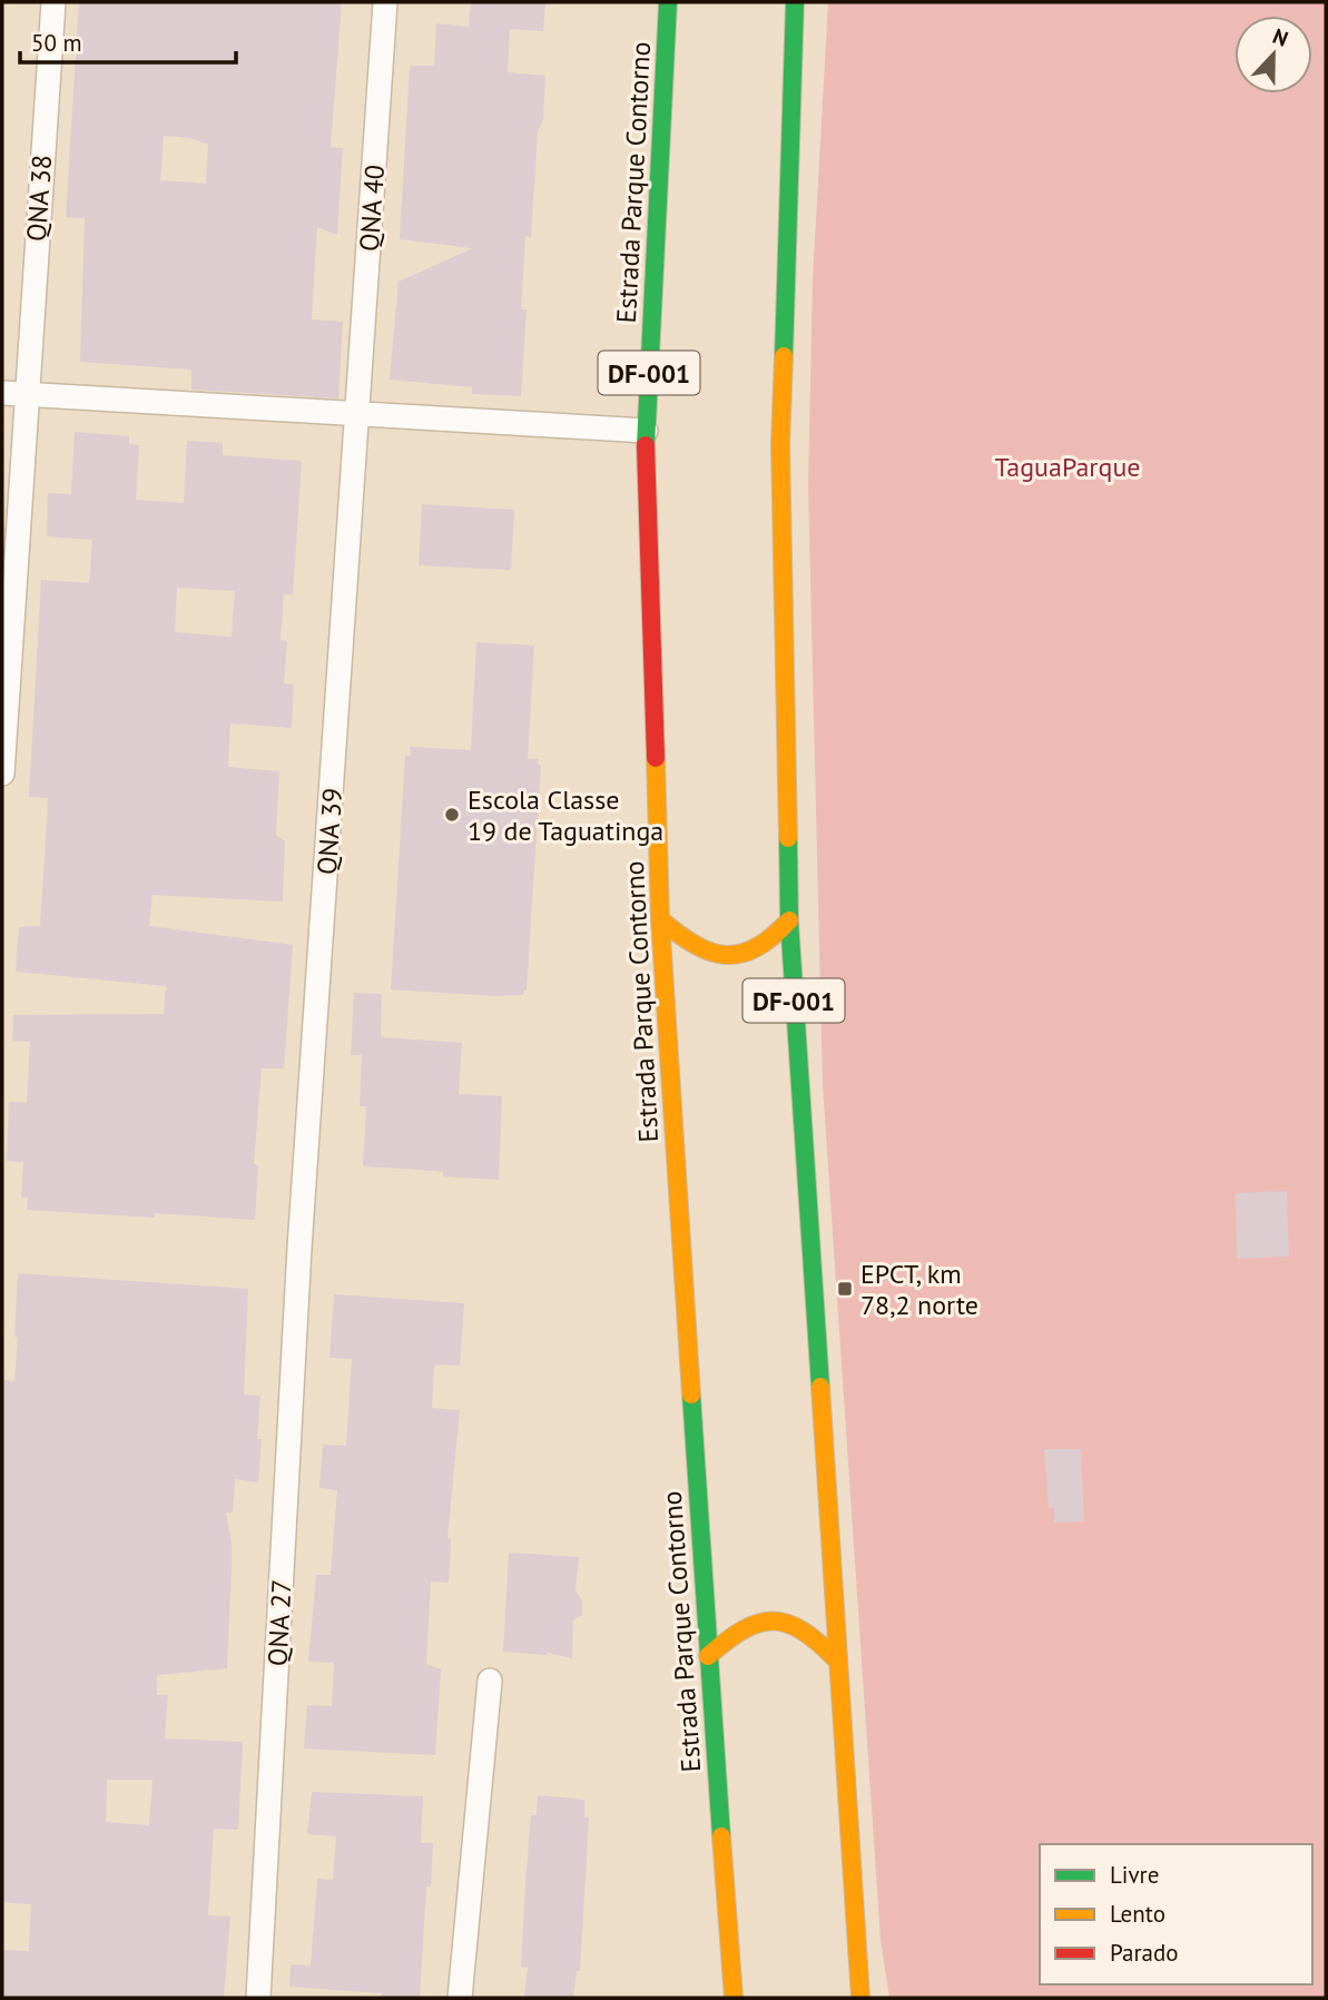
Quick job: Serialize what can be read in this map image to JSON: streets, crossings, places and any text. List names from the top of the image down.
{
  "streets": {
    "highway": ["Estrada Parque Contorno", "DF-001"],
    "street": [
      "QNA 38",
      "QNA 40",
      "QNA 39",
      "QNA 27"
    ]
  },
  "crossings": [
    ["QNA 40", "QNA 39"],
    ["QNA 39", "QNA 27"]
  ],
  "parks": ["TaguaParque"],
  "places": {
    "other": ["Escola Classe 19 de Taguatinga"],
    "transit": ["EPCT, km 78,2 norte"]
  },
  "legend": ["Livre", "Lento", "Parado"],
  "scale_bar": "50 m",
  "north": "top"
}
